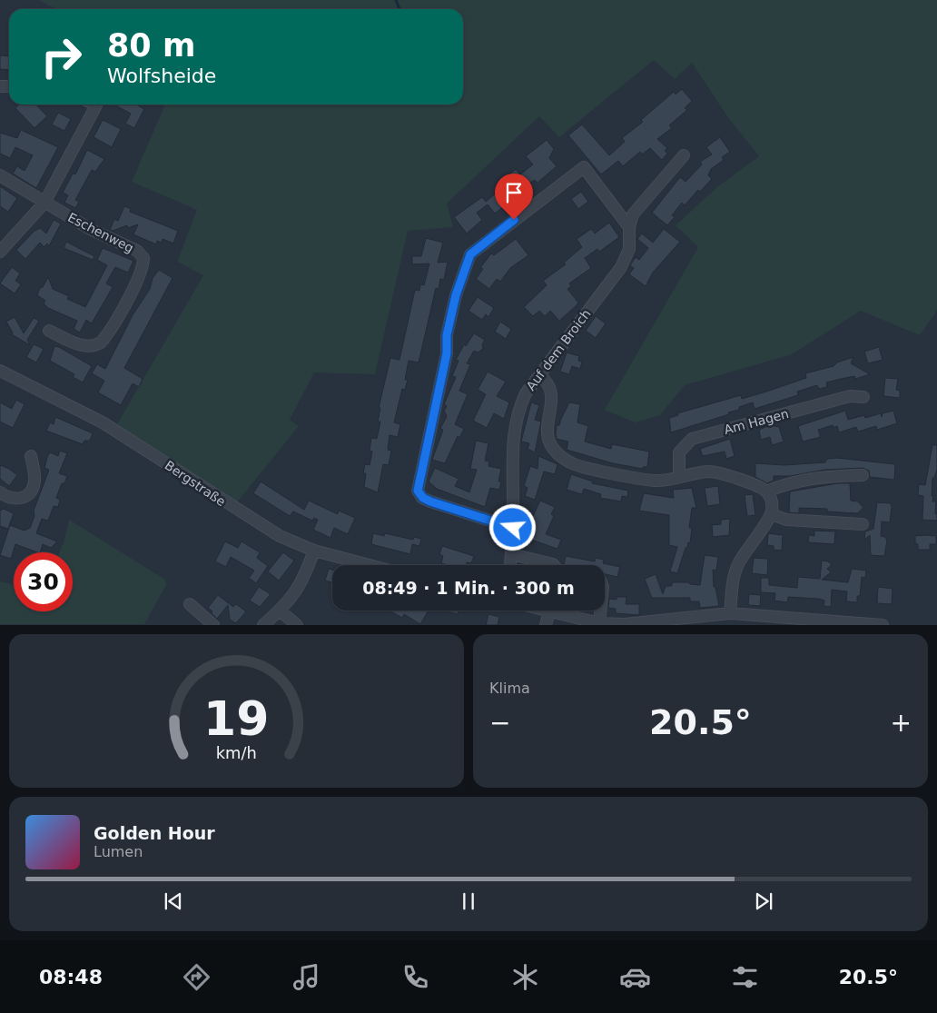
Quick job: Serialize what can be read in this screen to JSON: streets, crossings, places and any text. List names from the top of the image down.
{
  "streets": {
    "street": [
      "Eschenweg",
      "Auf dem Broich",
      "Am Hagen",
      "Bergstraße"
    ]
  },
  "page": {
    "turn": ["80 m", "Wolfsheide"],
    "limit": "30",
    "trip": "08:49 · 1 Min. · 300 m",
    "tile": "Klima",
    "heat": ["−", "20.5°", "+"],
    "song": ["Golden Hour", "Lumen"],
    "tabs": ["08:48", "20.5°"],
    "gauge": ["19", "km/h"]
  }
}
